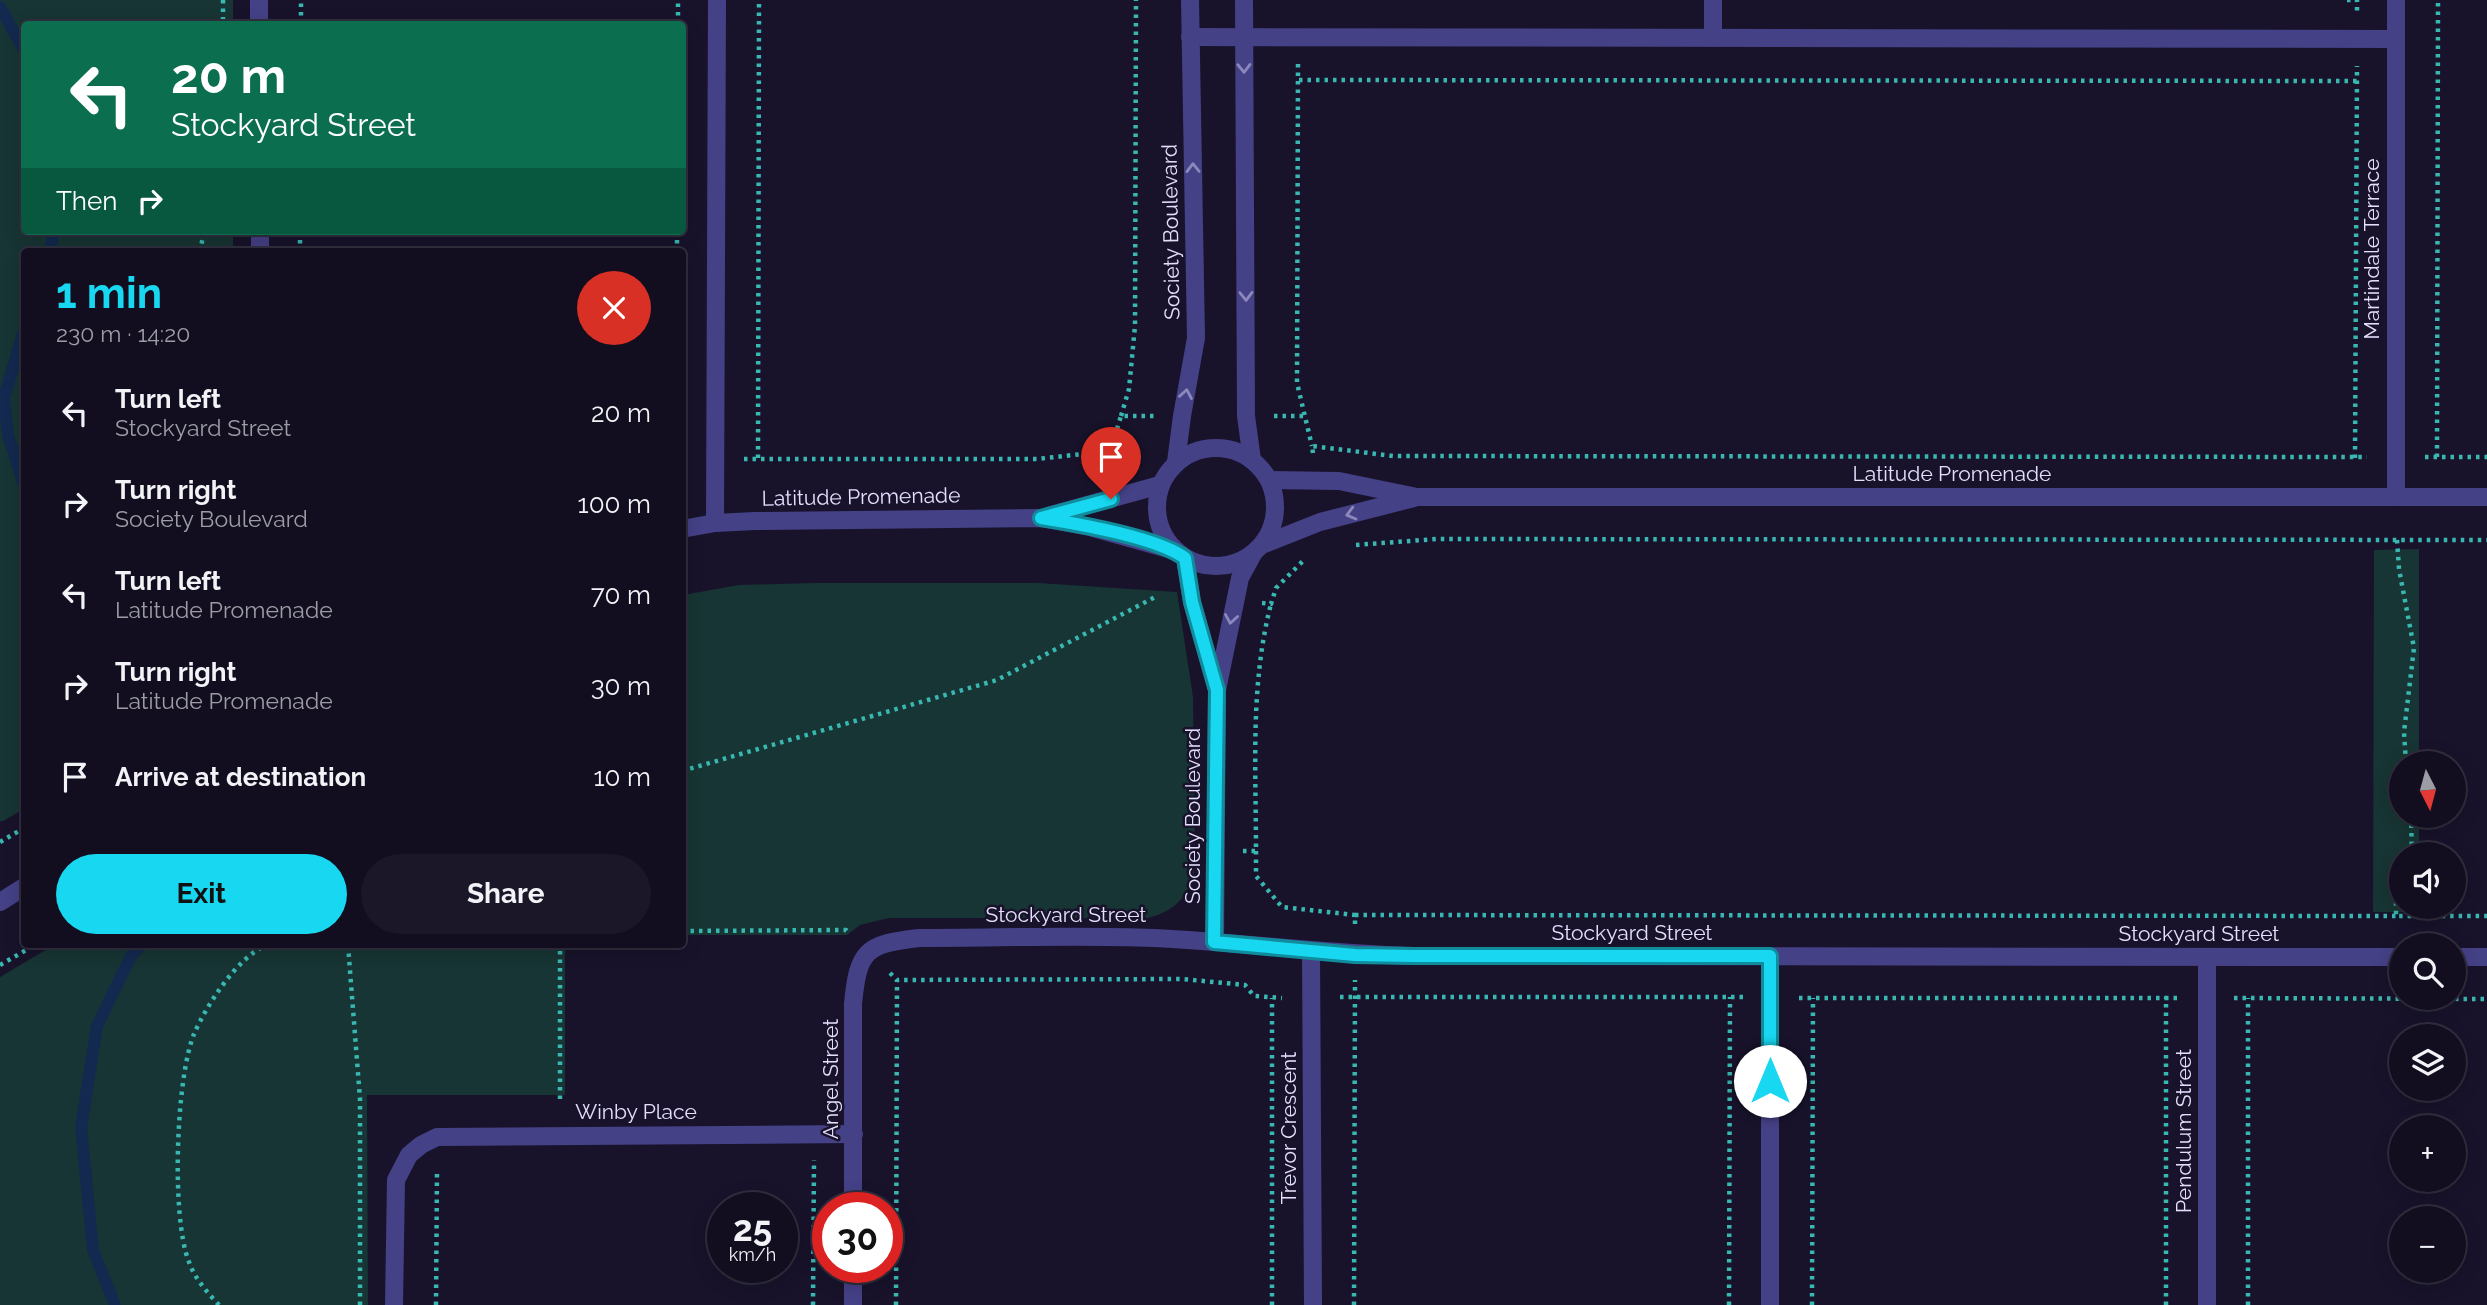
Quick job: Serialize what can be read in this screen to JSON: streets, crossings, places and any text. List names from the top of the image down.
{
  "streets": {
    "street": [
      "Society Boulevard",
      "Martindale Terrace",
      "Latitude Promenade",
      "Stockyard Street",
      "Angel Street",
      "Winby Place",
      "Trevor Crescent",
      "Pendulum Street"
    ]
  },
  "crossings": [
    ["Society Boulevard", "Latitude Promenade"],
    ["Society Boulevard", "Stockyard Street"],
    ["Martindale Terrace", "Latitude Promenade"],
    ["Stockyard Street", "Angel Street"],
    ["Stockyard Street", "Trevor Crescent"],
    ["Stockyard Street", "Pendulum Street"],
    ["Angel Street", "Winby Place"]
  ],
  "north": "bottom",
  "page": {
    "turn": ["20 m", "Stockyard Street"],
    "then": "Then",
    "heading": ["1 min", "230 m · 14:20"],
    "list": [
      {
        "name": "Turn left",
        "note": "Stockyard Street",
        "value": "20 m"
      },
      {
        "name": "Turn right",
        "note": "Society Boulevard",
        "value": "100 m"
      },
      {
        "name": "Turn left",
        "note": "Latitude Promenade",
        "value": "70 m"
      },
      {
        "name": "Turn right",
        "note": "Latitude Promenade",
        "value": "30 m"
      },
      {
        "name": "Arrive at destination",
        "value": "10 m"
      }
    ],
    "map_buttons": ["+", "−"],
    "buttons": ["Exit", "Share"],
    "speed": "25 km/h",
    "limit": "30"
  }
}
